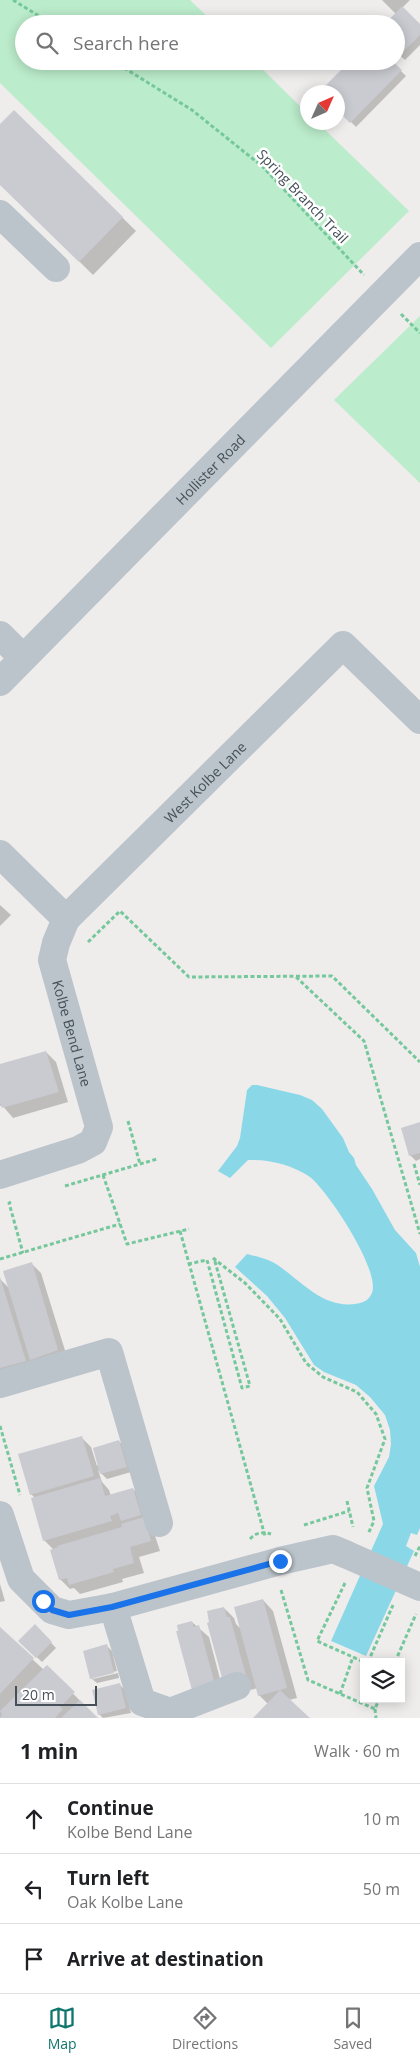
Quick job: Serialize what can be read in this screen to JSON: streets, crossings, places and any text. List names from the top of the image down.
{
  "streets": {
    "street": ["Hollister Road", "West Kolbe Lane", "Kolbe Bend Lane"],
    "path": ["Spring Branch Trail"]
  },
  "crossings": [
    ["West Kolbe Lane", "Kolbe Bend Lane"]
  ],
  "scale_bar": "20 m",
  "north": "top right",
  "page": {
    "search": "Search here",
    "scale": "20 m",
    "heading": ["1 min", "Walk · 60 m"],
    "list": [
      ["Continue", "Kolbe Bend Lane", "10 m"],
      ["Turn left", "Oak Kolbe Lane", "50 m"],
      "Arrive at destination"
    ],
    "nav": ["Map", "Directions", "Saved"]
  }
}
